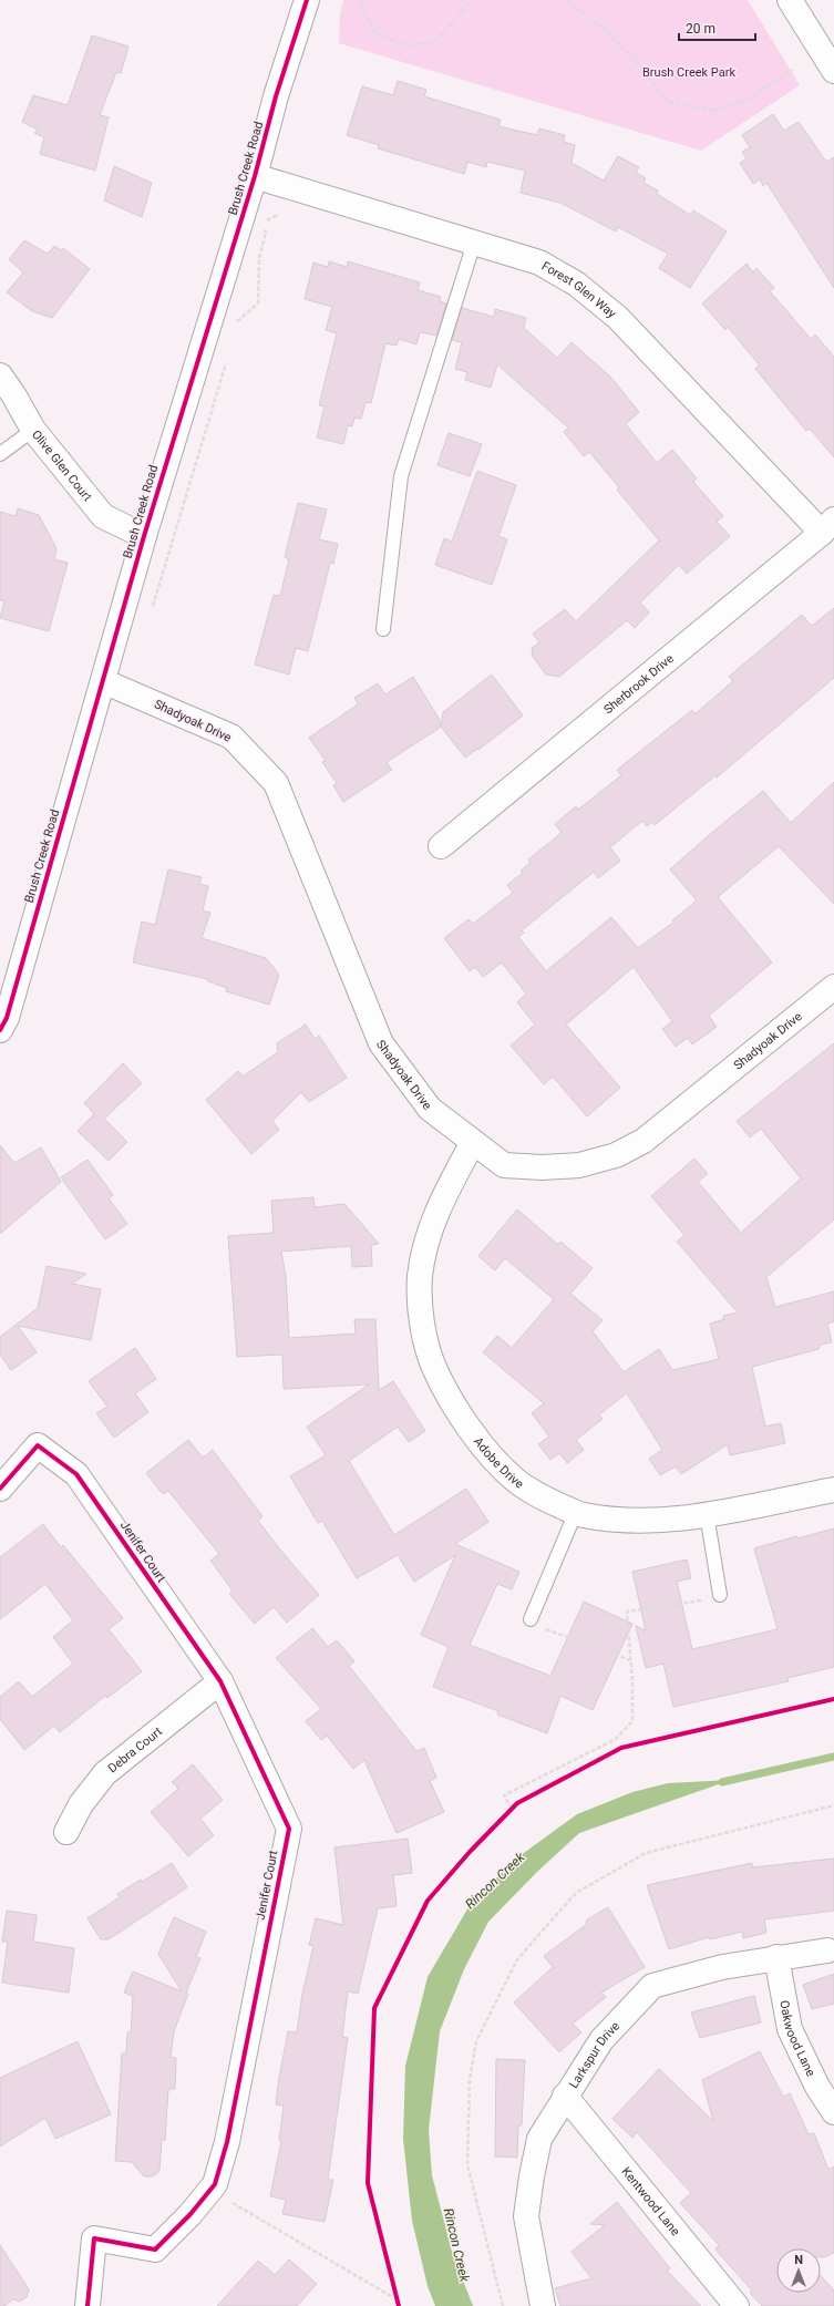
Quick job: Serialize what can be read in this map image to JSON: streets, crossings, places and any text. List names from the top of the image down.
{
  "streets": {
    "street": [
      "Brush Creek Road",
      "Forest Glen Way",
      "Olive Glen Court",
      "Sherbrook Drive",
      "Shadyoak Drive",
      "Adobe Drive",
      "Jenifer Court",
      "Debra Court",
      "Oakwood Lane",
      "Larkspur Drive",
      "Kentwood Lane"
    ]
  },
  "crossings": [
    ["Brush Creek Road", "Forest Glen Way"],
    ["Brush Creek Road", "Olive Glen Court"],
    ["Brush Creek Road", "Shadyoak Drive"],
    ["Forest Glen Way", "Sherbrook Drive"],
    ["Shadyoak Drive", "Adobe Drive"],
    ["Jenifer Court", "Debra Court"],
    ["Oakwood Lane", "Larkspur Drive"],
    ["Larkspur Drive", "Kentwood Lane"]
  ],
  "water": ["Rincon Creek"],
  "parks": ["Brush Creek Park"],
  "scale_bar": "20 m",
  "north": "top"
}
